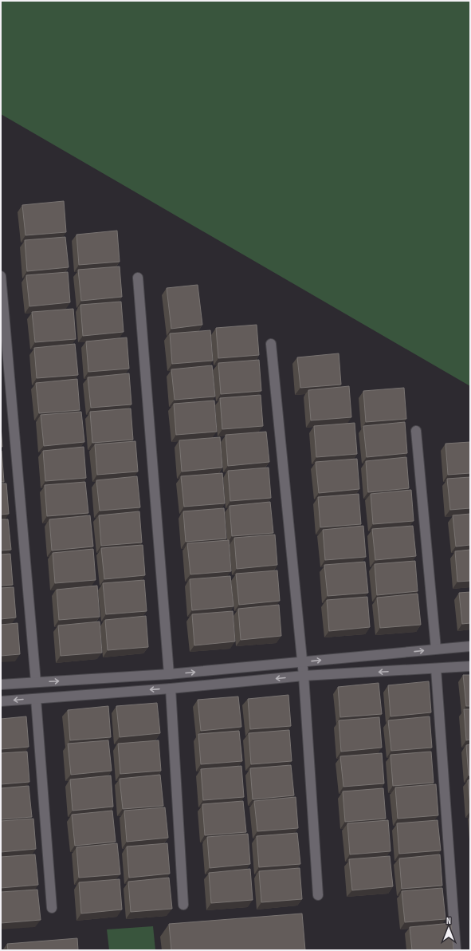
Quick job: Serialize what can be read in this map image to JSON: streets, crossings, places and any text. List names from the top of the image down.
{
  "north": "top"
}
